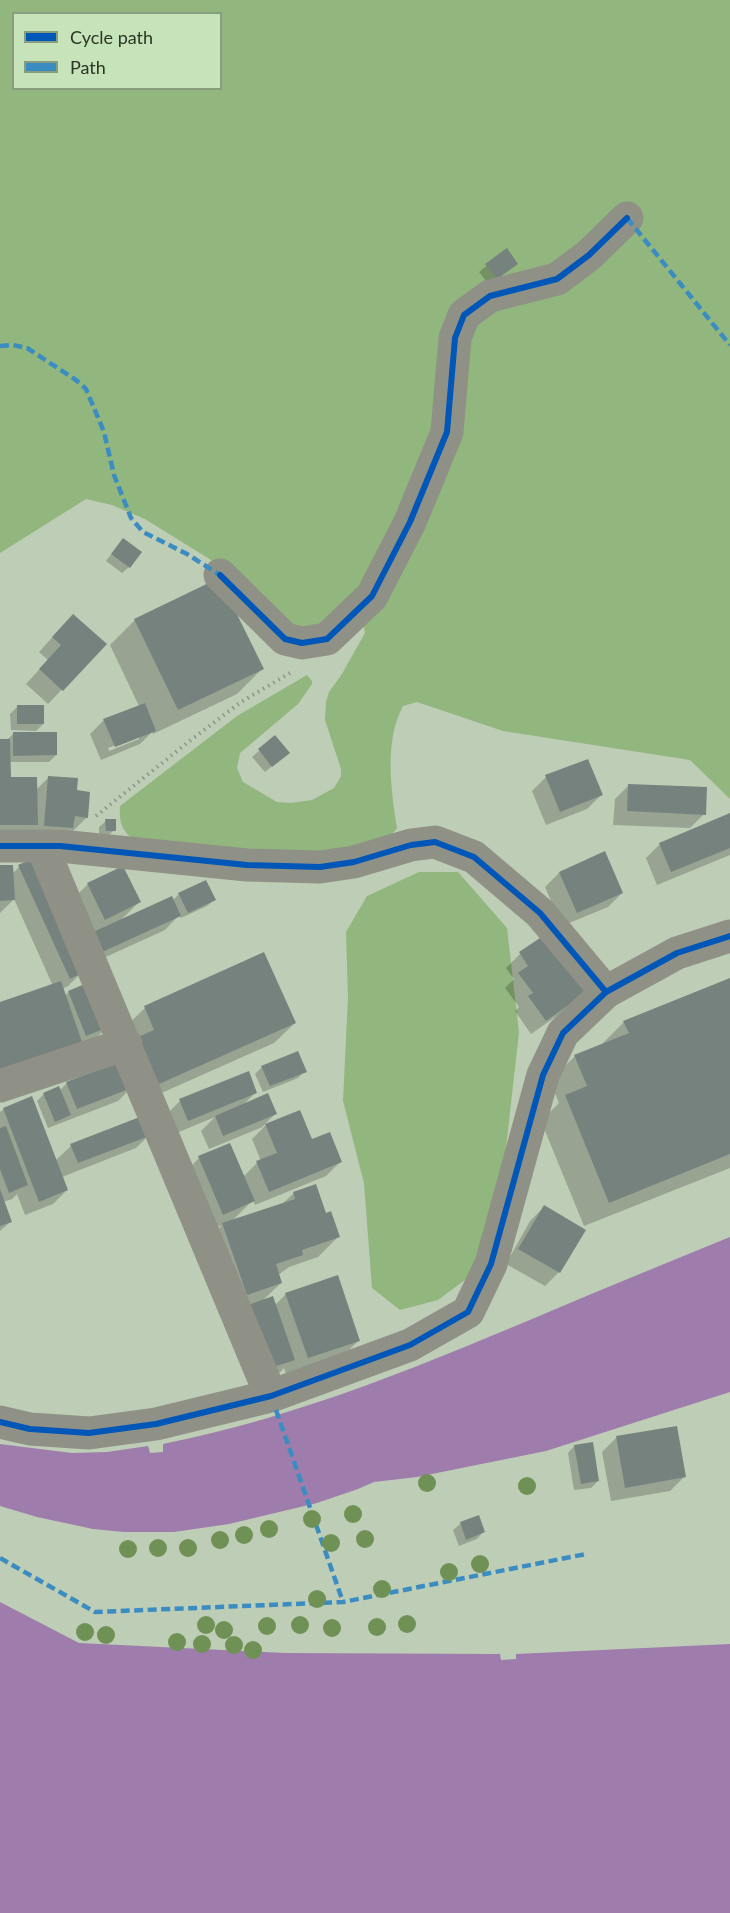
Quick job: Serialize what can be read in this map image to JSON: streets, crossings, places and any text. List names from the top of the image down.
{
  "legend": ["Cycle path", "Path"]
}
